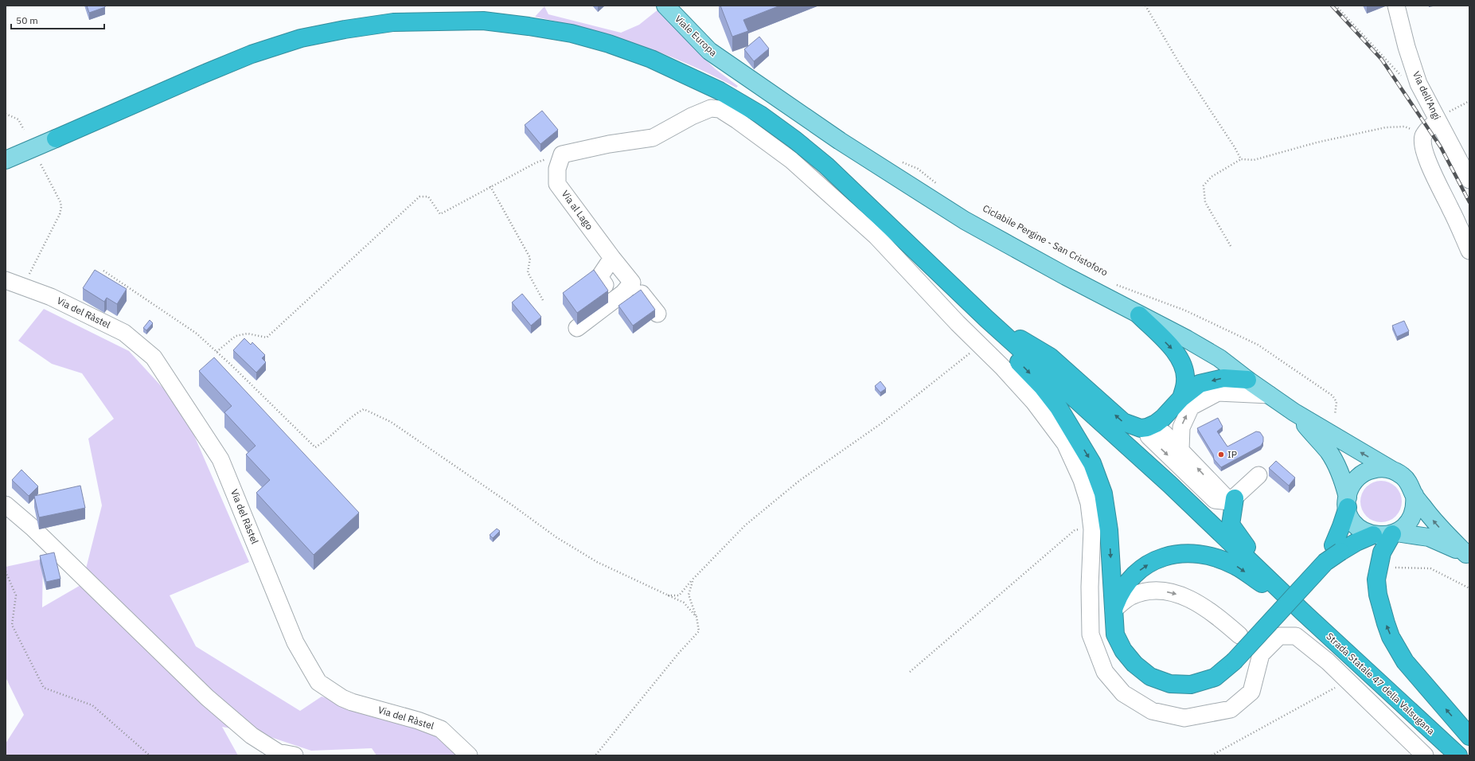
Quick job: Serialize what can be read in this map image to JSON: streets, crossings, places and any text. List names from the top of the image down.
{
  "streets": {
    "highway": ["Strada Statale 47 della Valsugana"],
    "main road": ["Viale Europa"],
    "street": ["Via dell'Angi", "Via al Lago", "Via del Ràstel"],
    "path": ["Ciclabile Pergine - San Cristoforo"]
  },
  "places": ["IP"],
  "scale_bar": "50 m"
}
